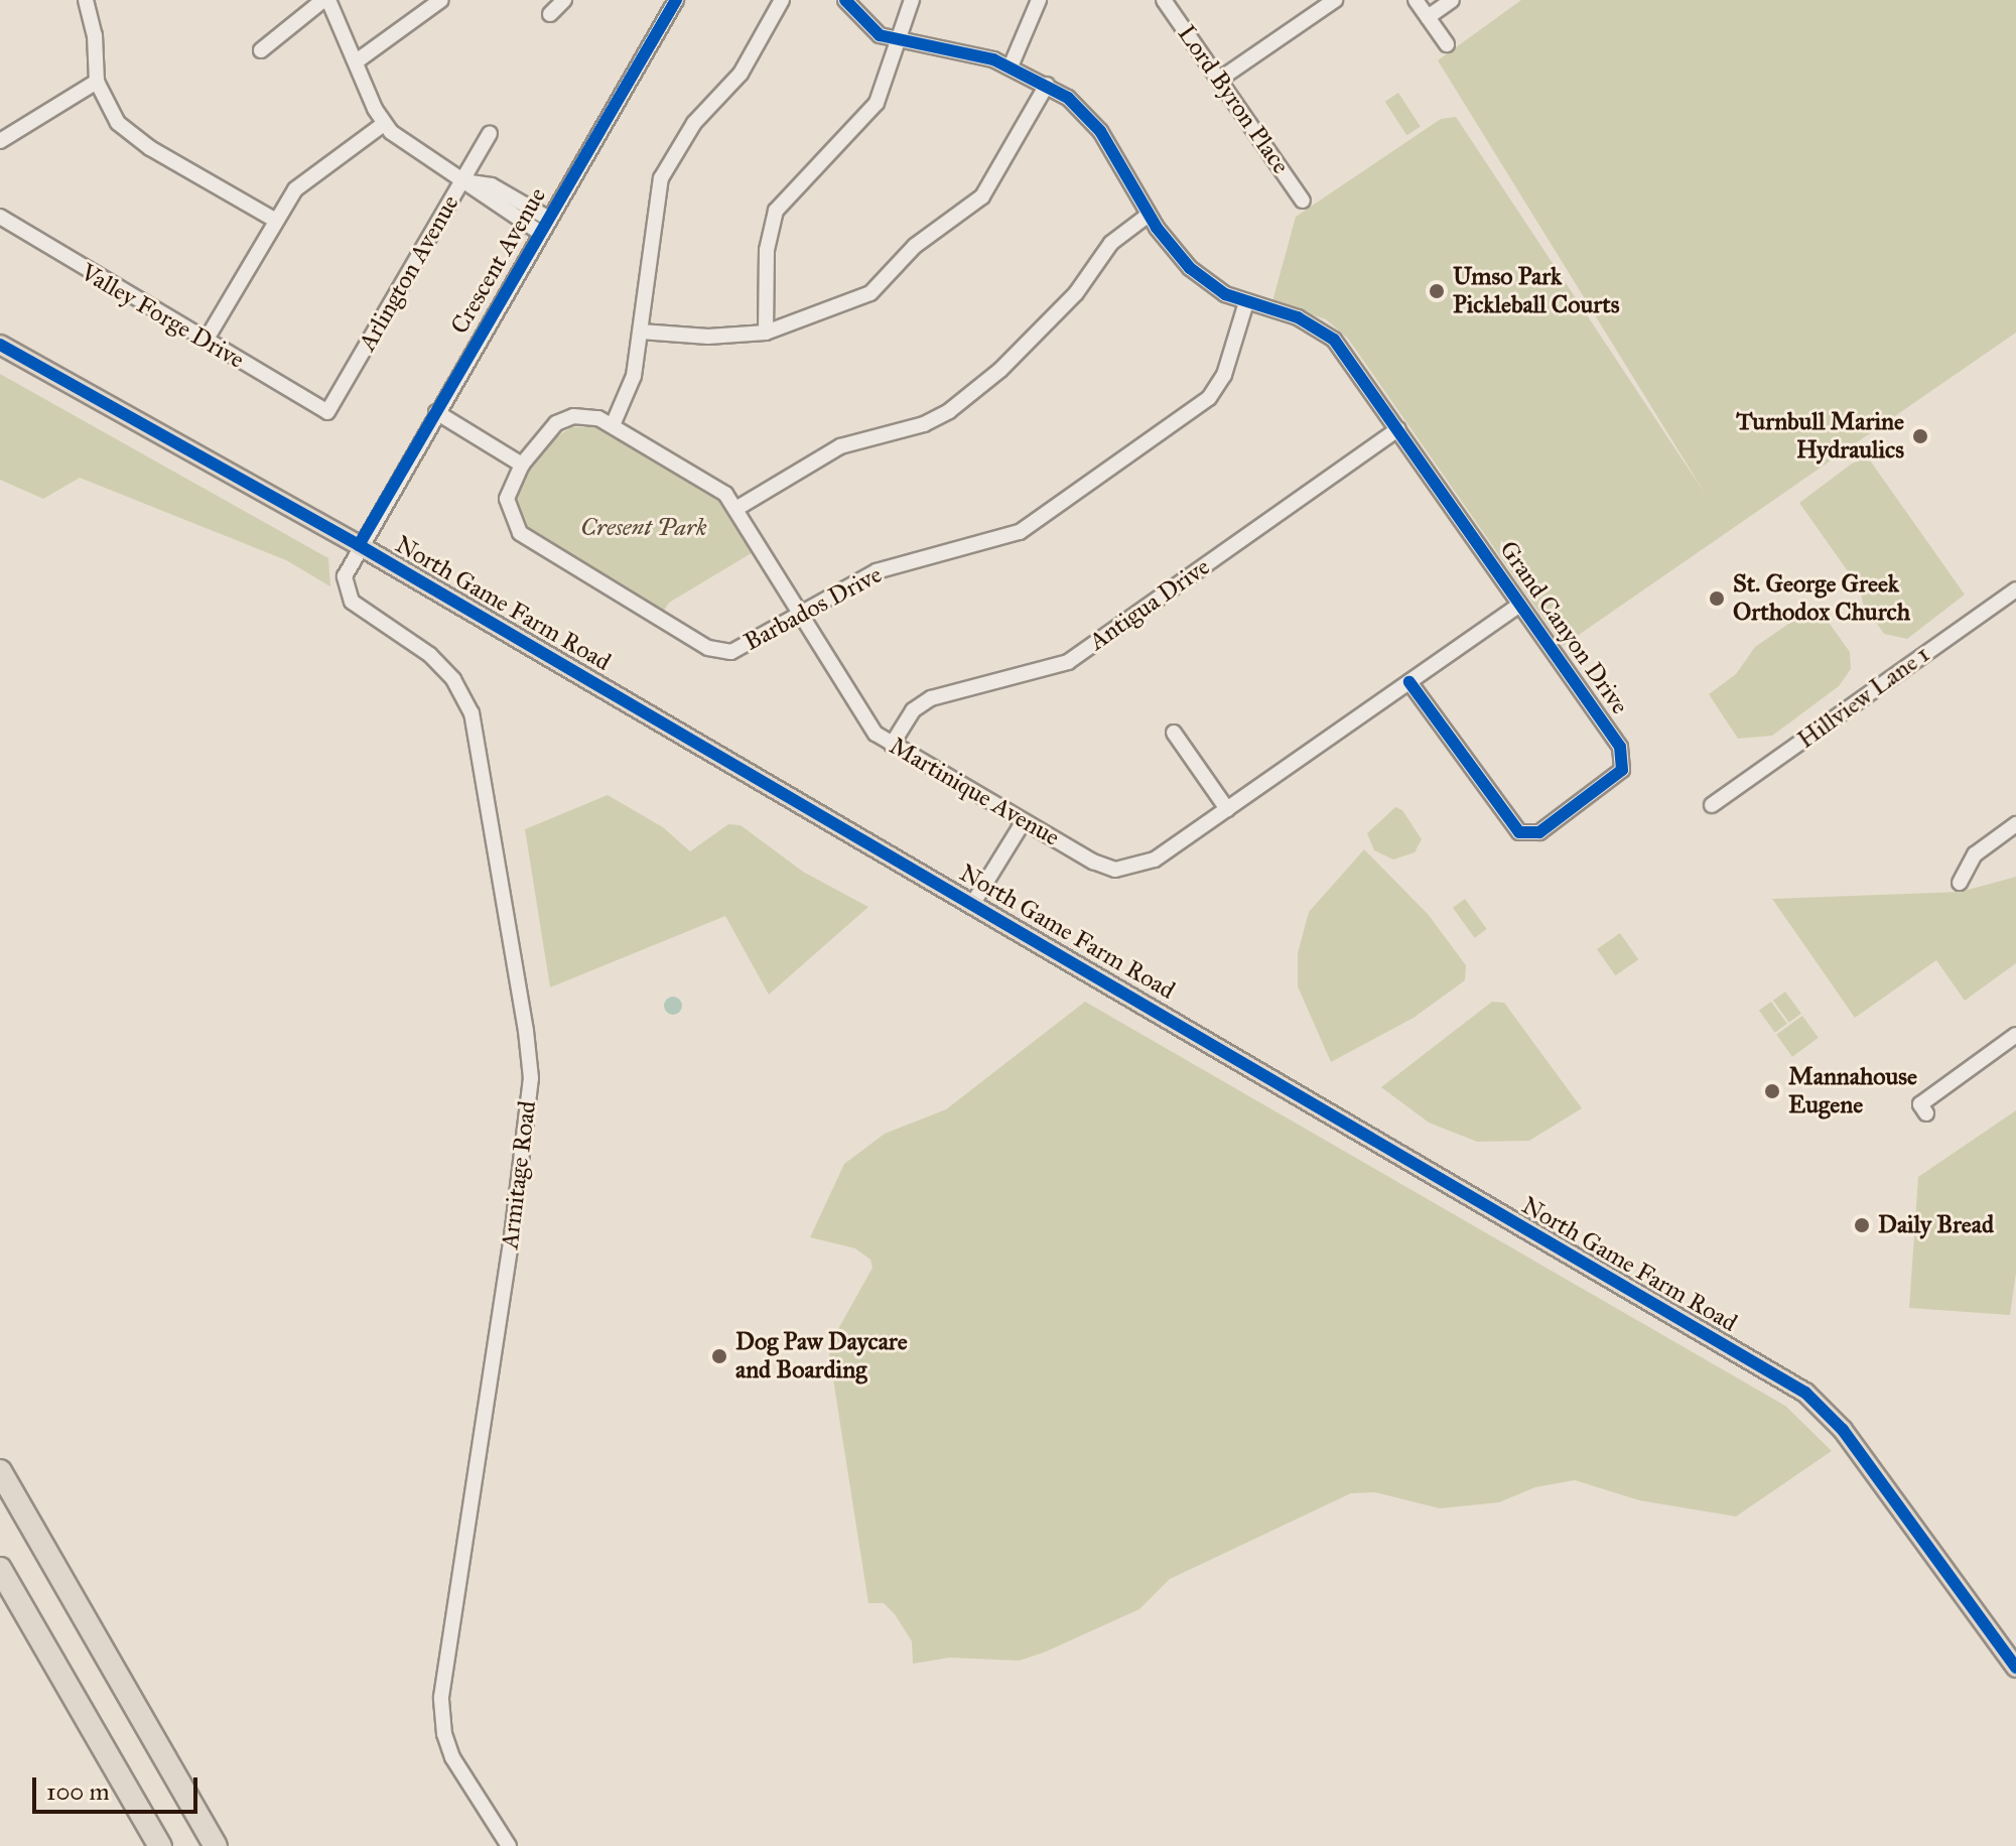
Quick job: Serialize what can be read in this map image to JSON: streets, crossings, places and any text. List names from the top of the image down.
{
  "streets": {
    "main road": ["North Game Farm Road"],
    "street": [
      "Lord Byron Place",
      "Crescent Avenue",
      "Arlington Avenue",
      "Valley Forge Drive",
      "Antigua Drive",
      "Barbados Drive",
      "Grand Canyon Drive",
      "Hillview Lane 1",
      "Martinique Avenue",
      "Armitage Road"
    ]
  },
  "crossings": [
    ["Crescent Avenue", "North Game Farm Road"],
    ["Crescent Avenue", "Armitage Road"],
    ["Arlington Avenue", "Valley Forge Drive"],
    ["North Game Farm Road", "Armitage Road"],
    ["Antigua Drive", "Grand Canyon Drive"],
    ["Antigua Drive", "Martinique Avenue"],
    ["Barbados Drive", "Grand Canyon Drive"],
    ["Barbados Drive", "Martinique Avenue"],
    ["Grand Canyon Drive", "Martinique Avenue"]
  ],
  "parks": ["Cresent Park"],
  "places": [
    "Umso Park Pickleball Courts",
    "Turnbull Marine Hydraulics",
    "St. George Greek Orthodox Church",
    "Mannahouse Eugene",
    "Daily Bread",
    "Dog Paw Daycare and Boarding"
  ],
  "scale_bar": "100 m"
}
